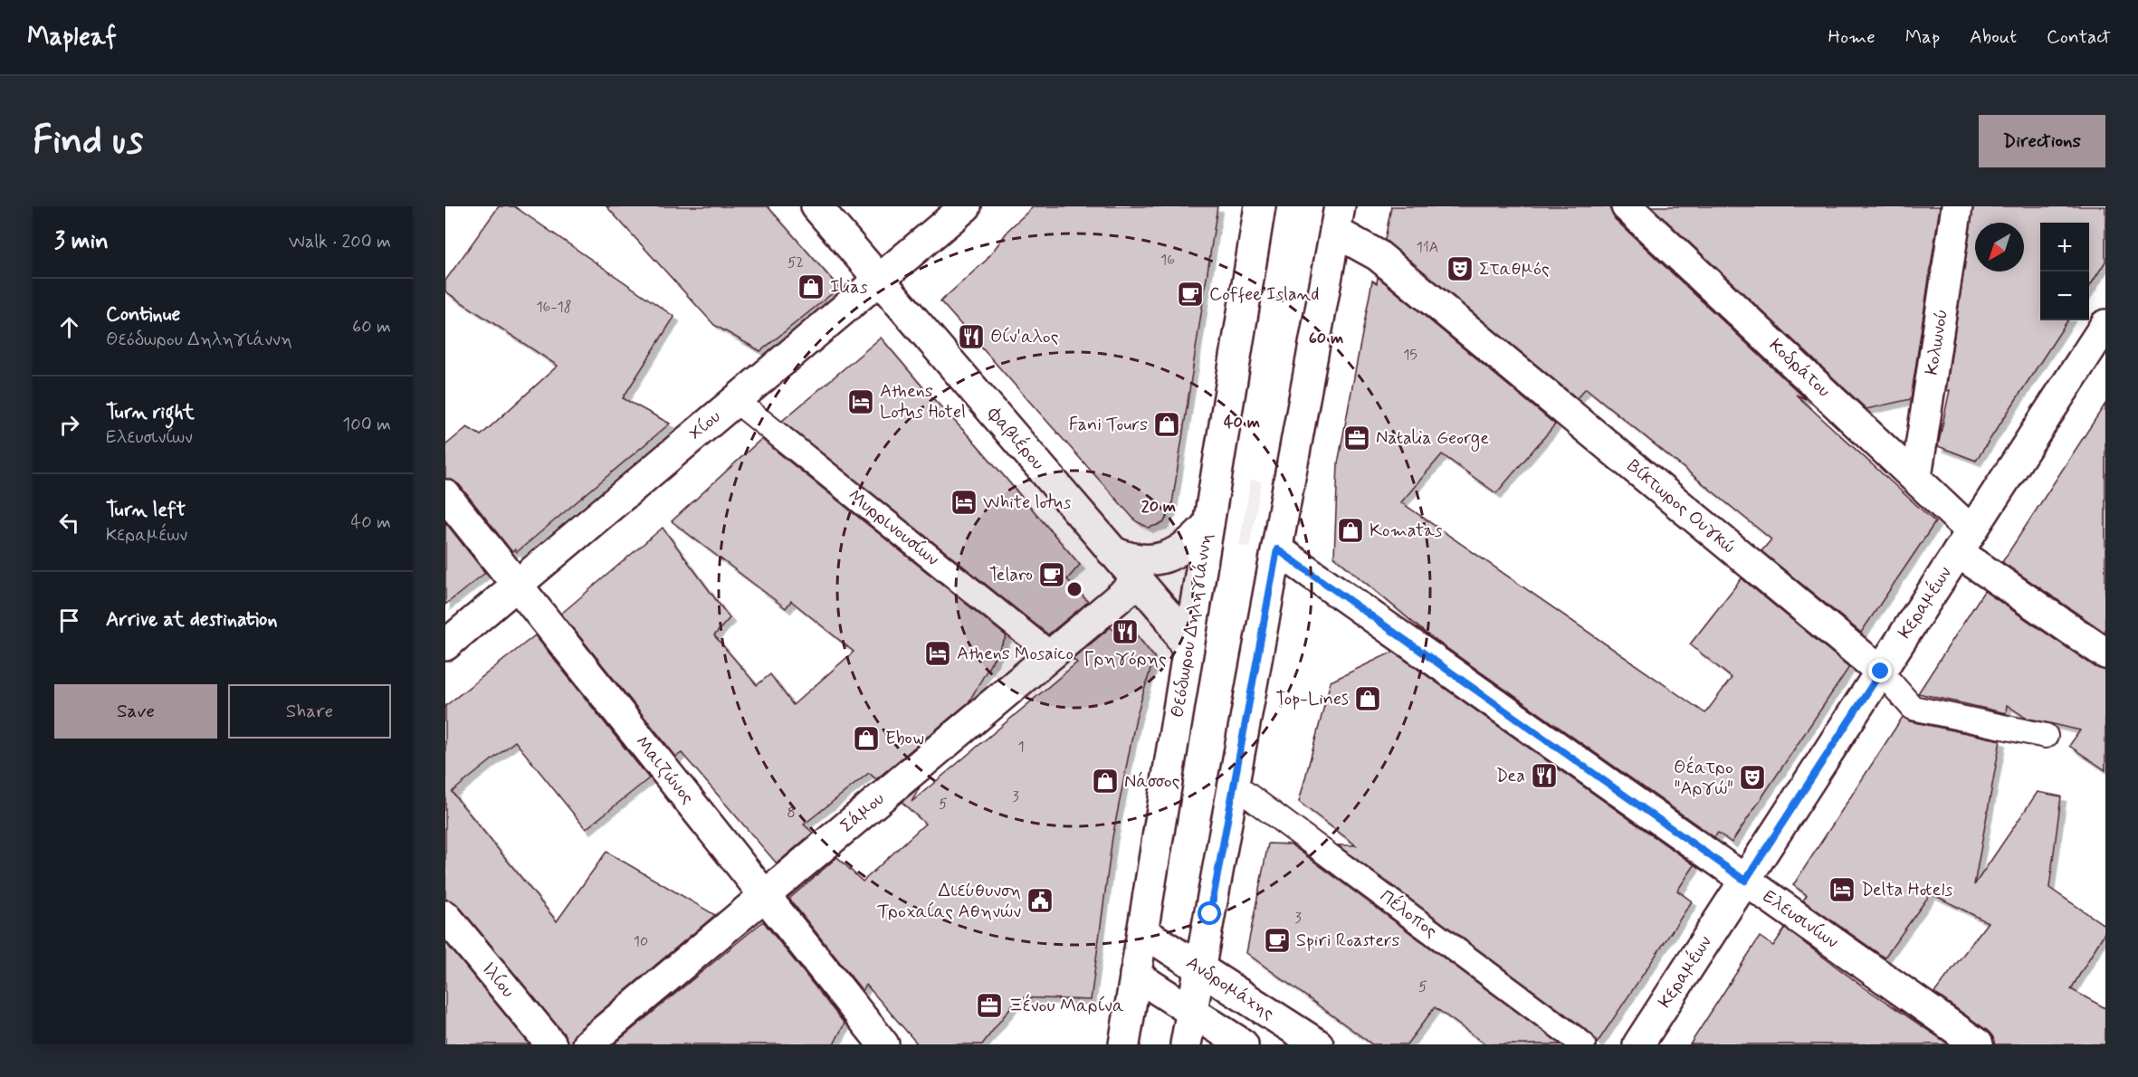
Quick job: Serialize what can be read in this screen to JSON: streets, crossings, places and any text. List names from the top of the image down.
{
  "streets": {
    "street": [
      "Κολωνού",
      "Κοδράτου",
      "Χίου",
      "Φαβιέρου",
      "Βίκτωρος Ουγκώ",
      "Κεραμέων",
      "Θεόδωρου Δηληγιάννη",
      "Μαιζώνος",
      "Σάμου",
      "Ελευσινίων",
      "Ιλίου",
      "Ανδρομάχης"
    ],
    "lane": ["Μυρρινουσίων", "Πέλοπος"]
  },
  "crossings": [
    ["Κολωνού", "Κοδράτου"],
    ["Κοδράτου", "Κεραμέων"],
    ["Χίου", "Φαβιέρου"],
    ["Χίου", "Μυρρινουσίων"],
    ["Χίου", "Μαιζώνος"],
    ["Φαβιέρου", "Θεόδωρου Δηληγιάννη"],
    ["Φαβιέρου", "Σάμου"],
    ["Βίκτωρος Ουγκώ", "Κεραμέων"],
    ["Μυρρινουσίων", "Σάμου"],
    ["Κεραμέων", "Ελευσινίων"],
    ["Θεόδωρου Δηληγιάννη", "Ανδρομάχης"],
    ["Μαιζώνος", "Σάμου"]
  ],
  "places": {
    "theatre": ["Σταθμός", "Θέατρο \"Αργώ\""],
    "shop": [
      "Ilias",
      "Fani Tours",
      "Komatas",
      "Top-Lines",
      "Ebow",
      "Νάσσος"
    ],
    "cafe": ["Coffee Island", "Telaro", "Spiri Roasters"],
    "restaurant": ["Θίν'αλος", "Γρηγόρης", "Dea"],
    "hotel": [
      "Athens Lotus Hotel",
      "White lotus",
      "Athens Mosaico",
      "Delta Hotels"
    ],
    "office": ["Natalia George", "Ξένου Μαρίνα"],
    "public building": ["Διεύθυνση Τροχαίας Αθηνών"]
  },
  "house_numbers": [
    "11Α",
    "16",
    "52",
    "16-18",
    "15",
    "1",
    "3",
    "5",
    "8",
    "3",
    "10",
    "5"
  ],
  "north": "bottom left",
  "page": {
    "header": "Mapleaf",
    "nav": [
      "Home",
      "Map",
      "About",
      "Contact"
    ],
    "buttons": [
      "Directions",
      ["Save", "Share"]
    ],
    "title": "Find us",
    "heading": ["3 min", "Walk · 200 m"],
    "map_buttons": ["+", "−"],
    "list": [
      ["Continue", "Θεόδωρου Δηληγιάννη", "60 m"],
      ["Turn right", "Ελευσινίων", "100 m"],
      ["Turn left", "Κεραμέων", "40 m"],
      "Arrive at destination"
    ]
  },
  "rings": ["60 m", "40 m", "20 m"]
}
